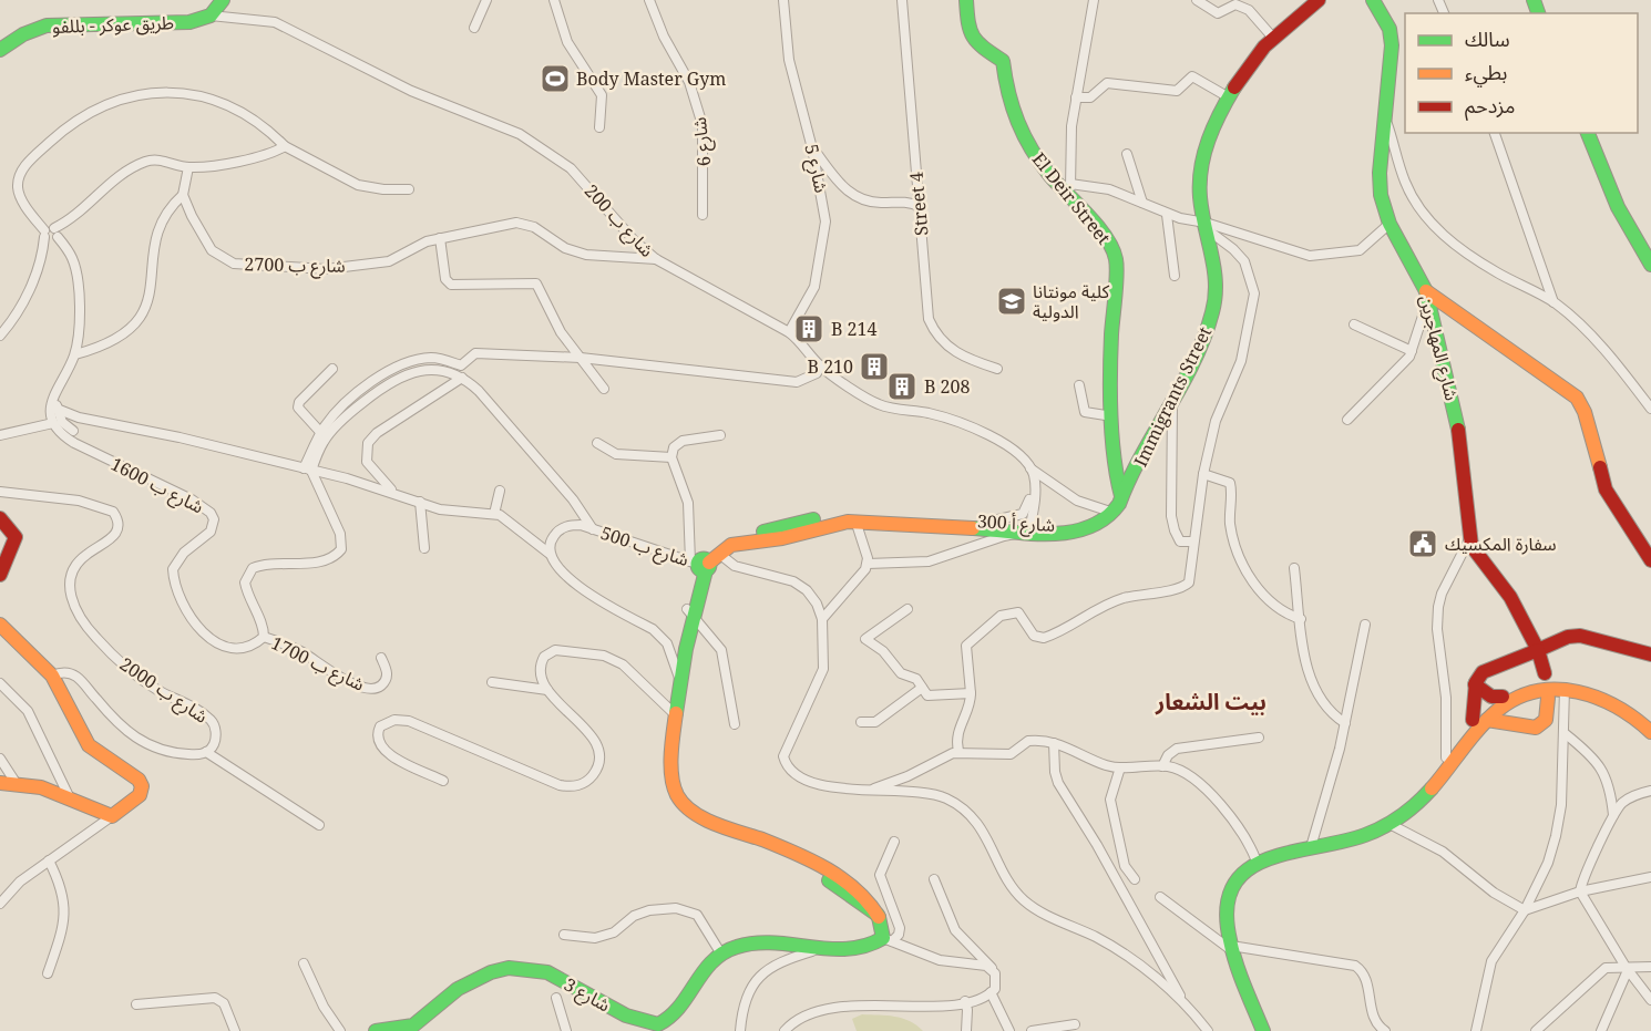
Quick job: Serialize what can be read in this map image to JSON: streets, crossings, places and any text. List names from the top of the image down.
{
  "streets": {
    "main road": [
      "طريق عوكر - بللفو",
      "El Deir Street",
      "شارع المهاجرين",
      "Immigrants Street",
      "شارع أ 300",
      "شارع 3"
    ],
    "street": [
      "شارع 6",
      "شارع 5",
      "Street 4",
      "شارع ب 200",
      "شارع ب 2700",
      "شارع ب 1600",
      "شارع ب 500",
      "شارع ب 1700",
      "شارع ب 2000"
    ]
  },
  "crossings": [
    ["طريق عوكر - بللفو", "شارع ب 200"],
    ["شارع 5", "شارع ب 200"],
    ["El Deir Street", "Immigrants Street"],
    ["شارع ب 200", "شارع ب 2700"],
    ["شارع ب 200", "شارع أ 300"],
    ["Immigrants Street", "شارع أ 300"],
    ["شارع ب 1600", "شارع ب 1700"],
    ["شارع أ 300", "شارع ب 500"]
  ],
  "districts": ["بيت الشعار"],
  "places": {
    "sports": ["Body Master Gym"],
    "school or university": ["كلية مونتانا الدولية"],
    "building": ["B 214", "B 210", "B 208"],
    "public building": ["سفارة المكسيك"]
  },
  "legend": ["سالك", "بطيء", "مزدحم"]
}
